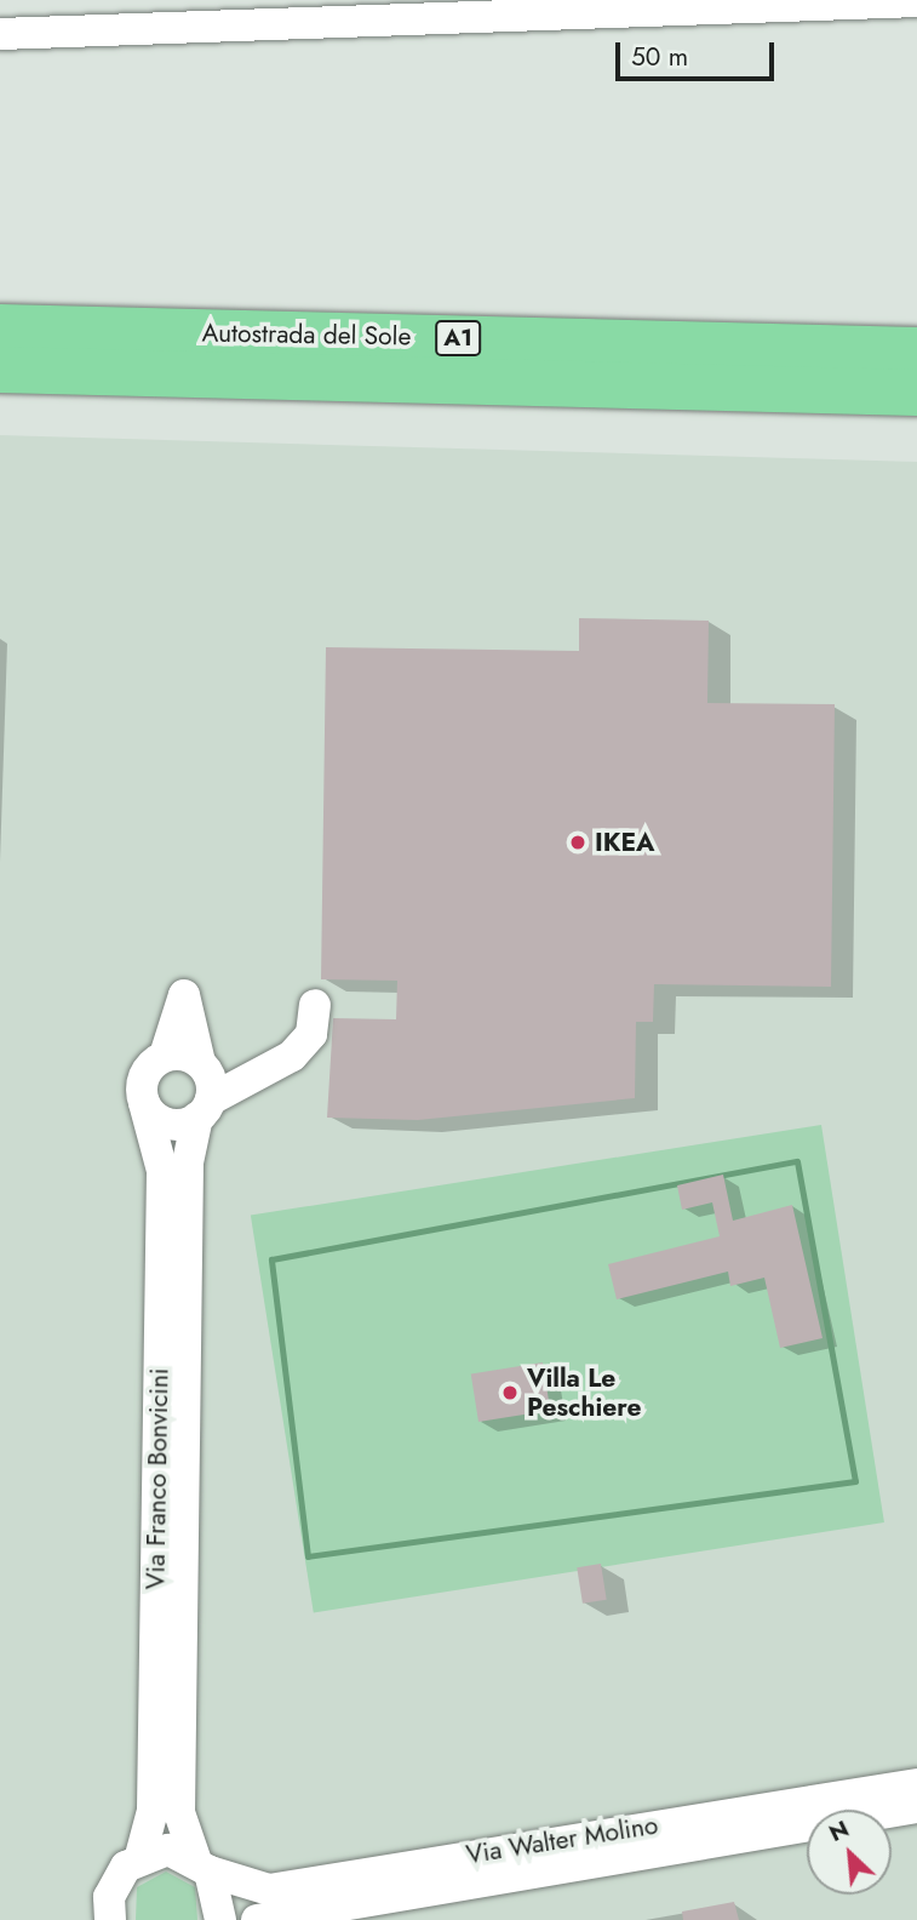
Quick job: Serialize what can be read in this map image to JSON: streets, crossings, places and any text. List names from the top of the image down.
{
  "streets": {
    "highway": ["Autostrada del Sole", "A1"],
    "street": ["Via Franco Bonvicini", "Via Walter Molino"]
  },
  "crossings": [
    ["Via Franco Bonvicini", "Via Walter Molino"]
  ],
  "places": ["IKEA", "Villa Le Peschiere"],
  "scale_bar": "50 m",
  "north": "top left"
}
